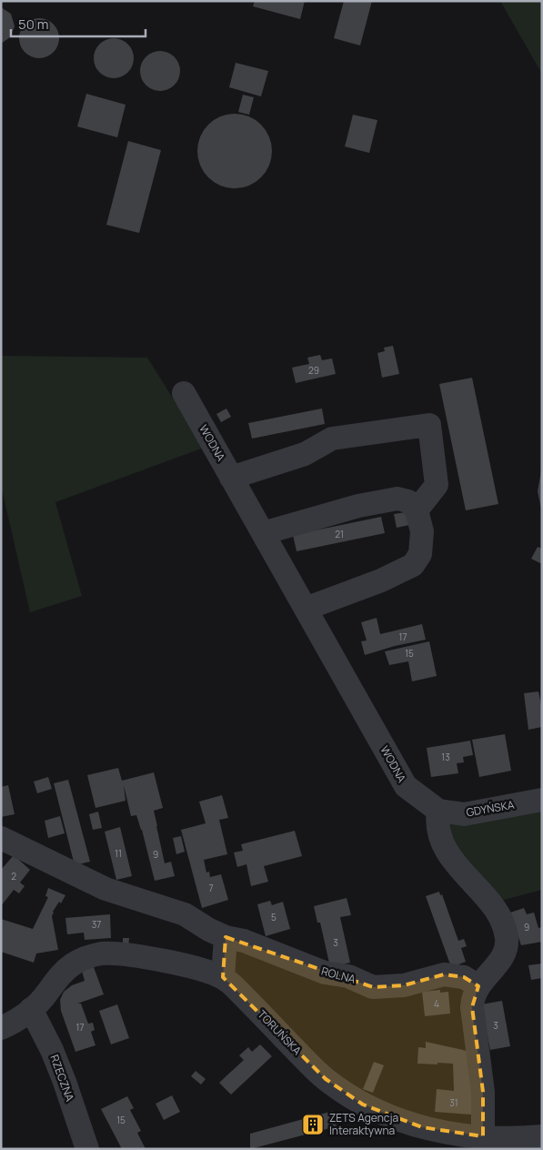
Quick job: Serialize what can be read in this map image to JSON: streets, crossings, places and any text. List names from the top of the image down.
{
  "streets": {
    "street": [
      "WODNA",
      "GDYŃSKA",
      "ROLNA",
      "TORUŃSKA",
      "RZECZNA"
    ]
  },
  "crossings": [
    ["WODNA", "GDYŃSKA"],
    ["TORUŃSKA", "RZECZNA"]
  ],
  "places": {
    "building": ["ZETS Agencja Interaktywna"]
  },
  "house_numbers": [
    "29",
    "21",
    "17",
    "15",
    "13",
    "11",
    "9",
    "2",
    "7",
    "5",
    "37",
    "9",
    "3",
    "4",
    "3",
    "17",
    "31",
    "15"
  ],
  "scale_bar": "50 m"
}
